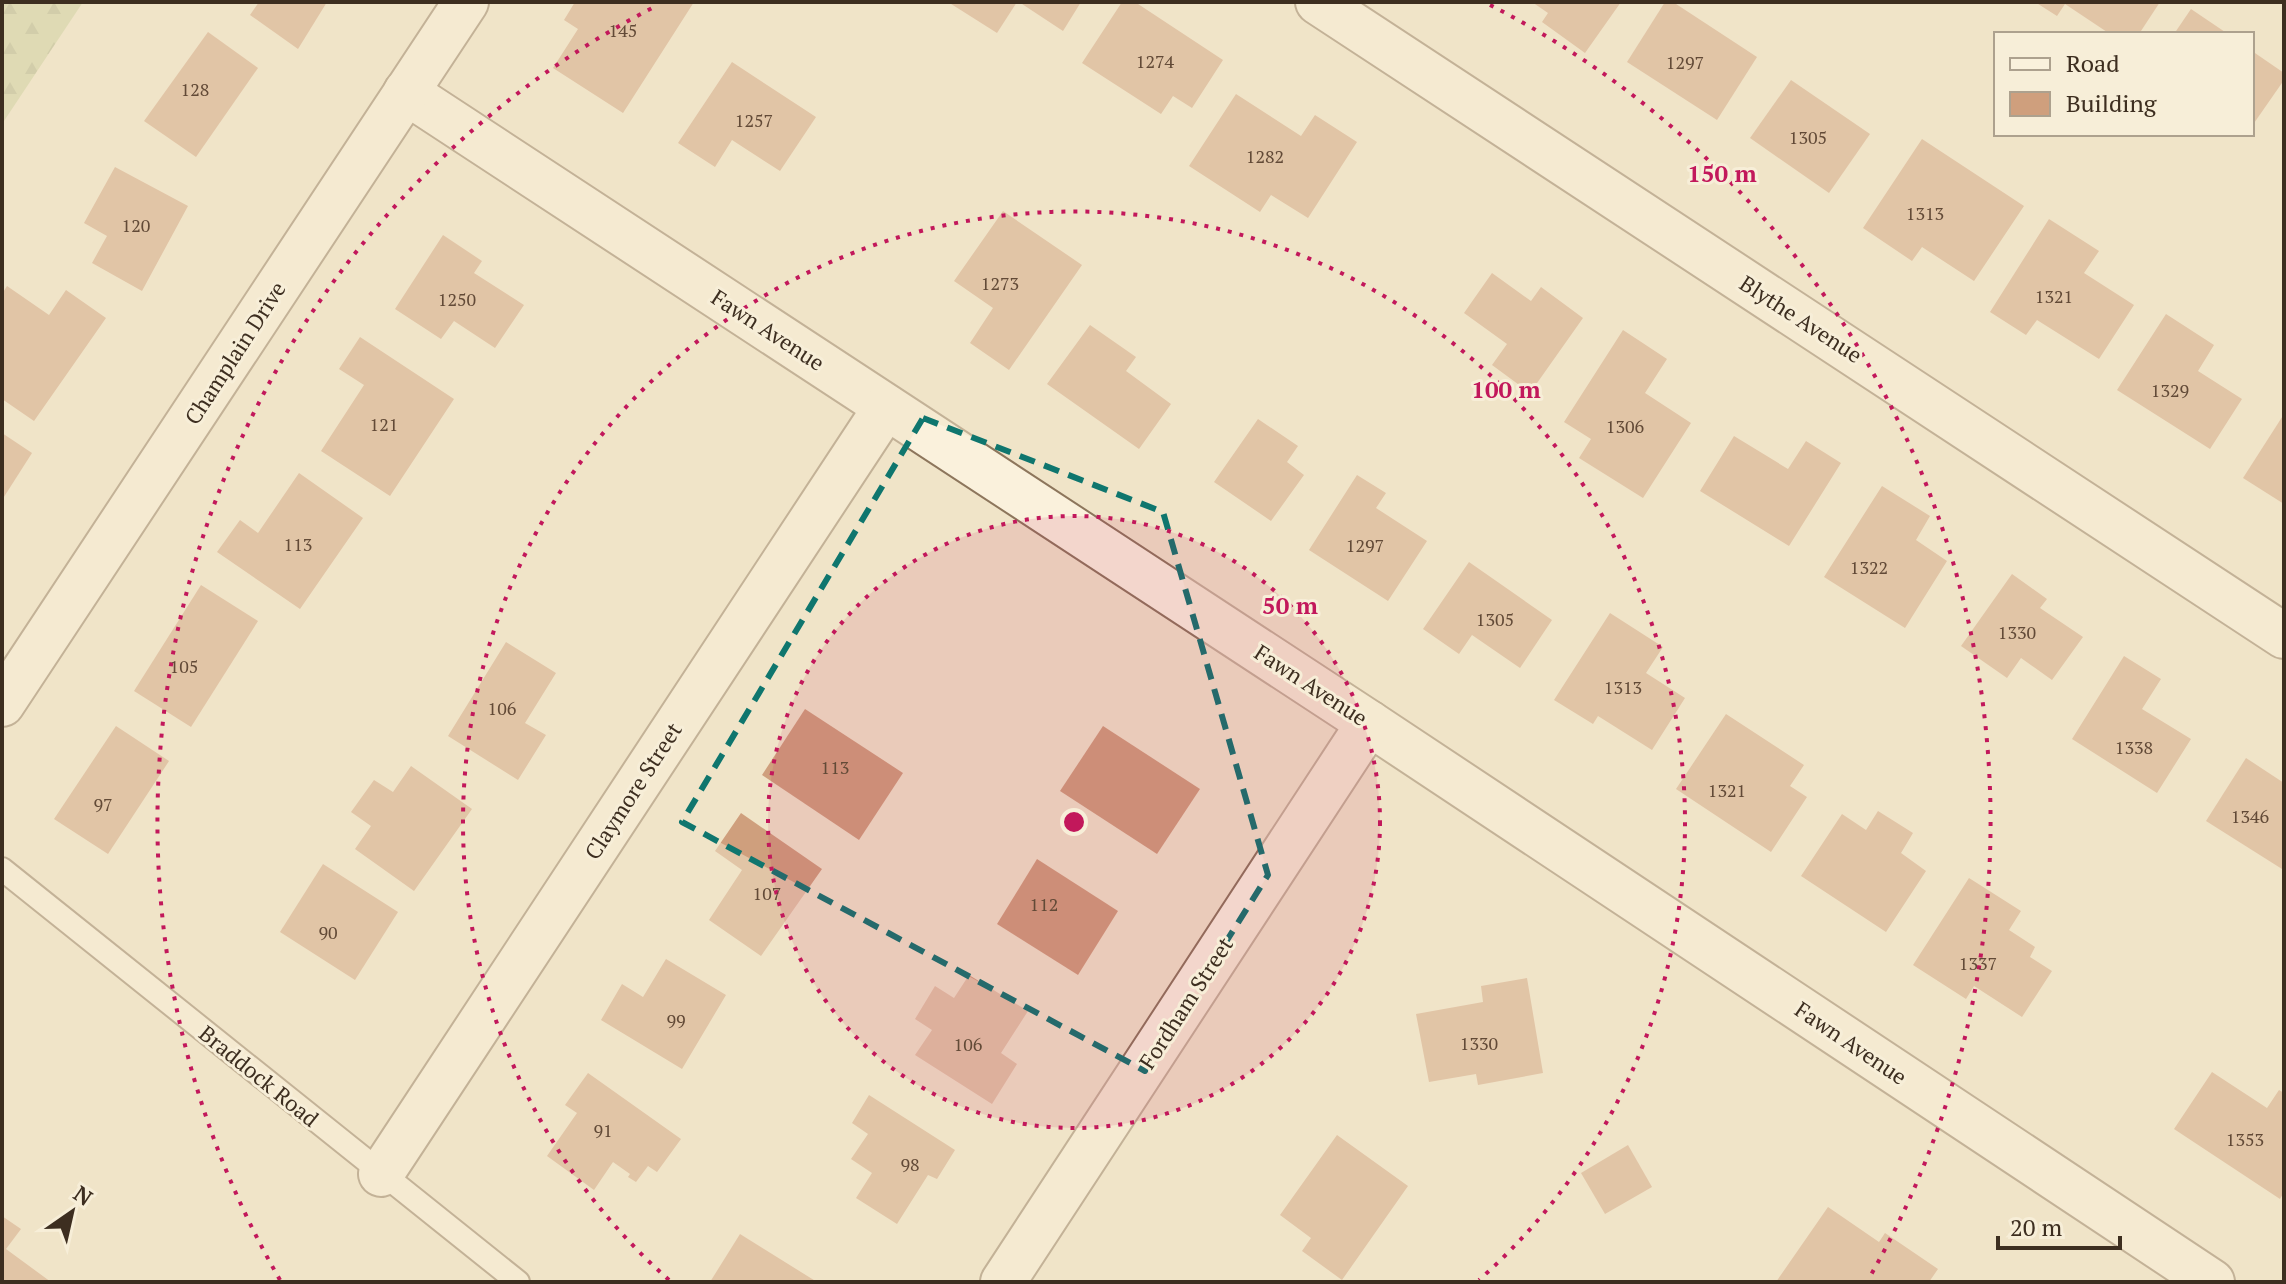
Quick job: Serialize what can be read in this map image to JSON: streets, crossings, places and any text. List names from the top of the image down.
{
  "streets": {
    "street": [
      "Blythe Avenue",
      "Fawn Avenue",
      "Champlain Drive",
      "Claymore Street",
      "Fordham Street"
    ],
    "lane": ["Braddock Road"]
  },
  "crossings": [
    ["Fawn Avenue", "Champlain Drive"],
    ["Fawn Avenue", "Claymore Street"],
    ["Fawn Avenue", "Fordham Street"],
    ["Claymore Street", "Braddock Road"]
  ],
  "house_numbers": [
    "145",
    "1274",
    "1297",
    "128",
    "1257",
    "1305",
    "1282",
    "1313",
    "120",
    "1273",
    "1321",
    "1250",
    "1329",
    "121",
    "1306",
    "113",
    "1297",
    "1322",
    "1305",
    "1330",
    "105",
    "1313",
    "106",
    "1338",
    "113",
    "1321",
    "97",
    "1346",
    "107",
    "112",
    "90",
    "1337",
    "99",
    "1330",
    "106",
    "91",
    "1353",
    "98"
  ],
  "legend": ["Road", "Building"],
  "scale_bar": "20 m",
  "north": "top right",
  "rings": ["150 m", "100 m", "50 m"]
}
